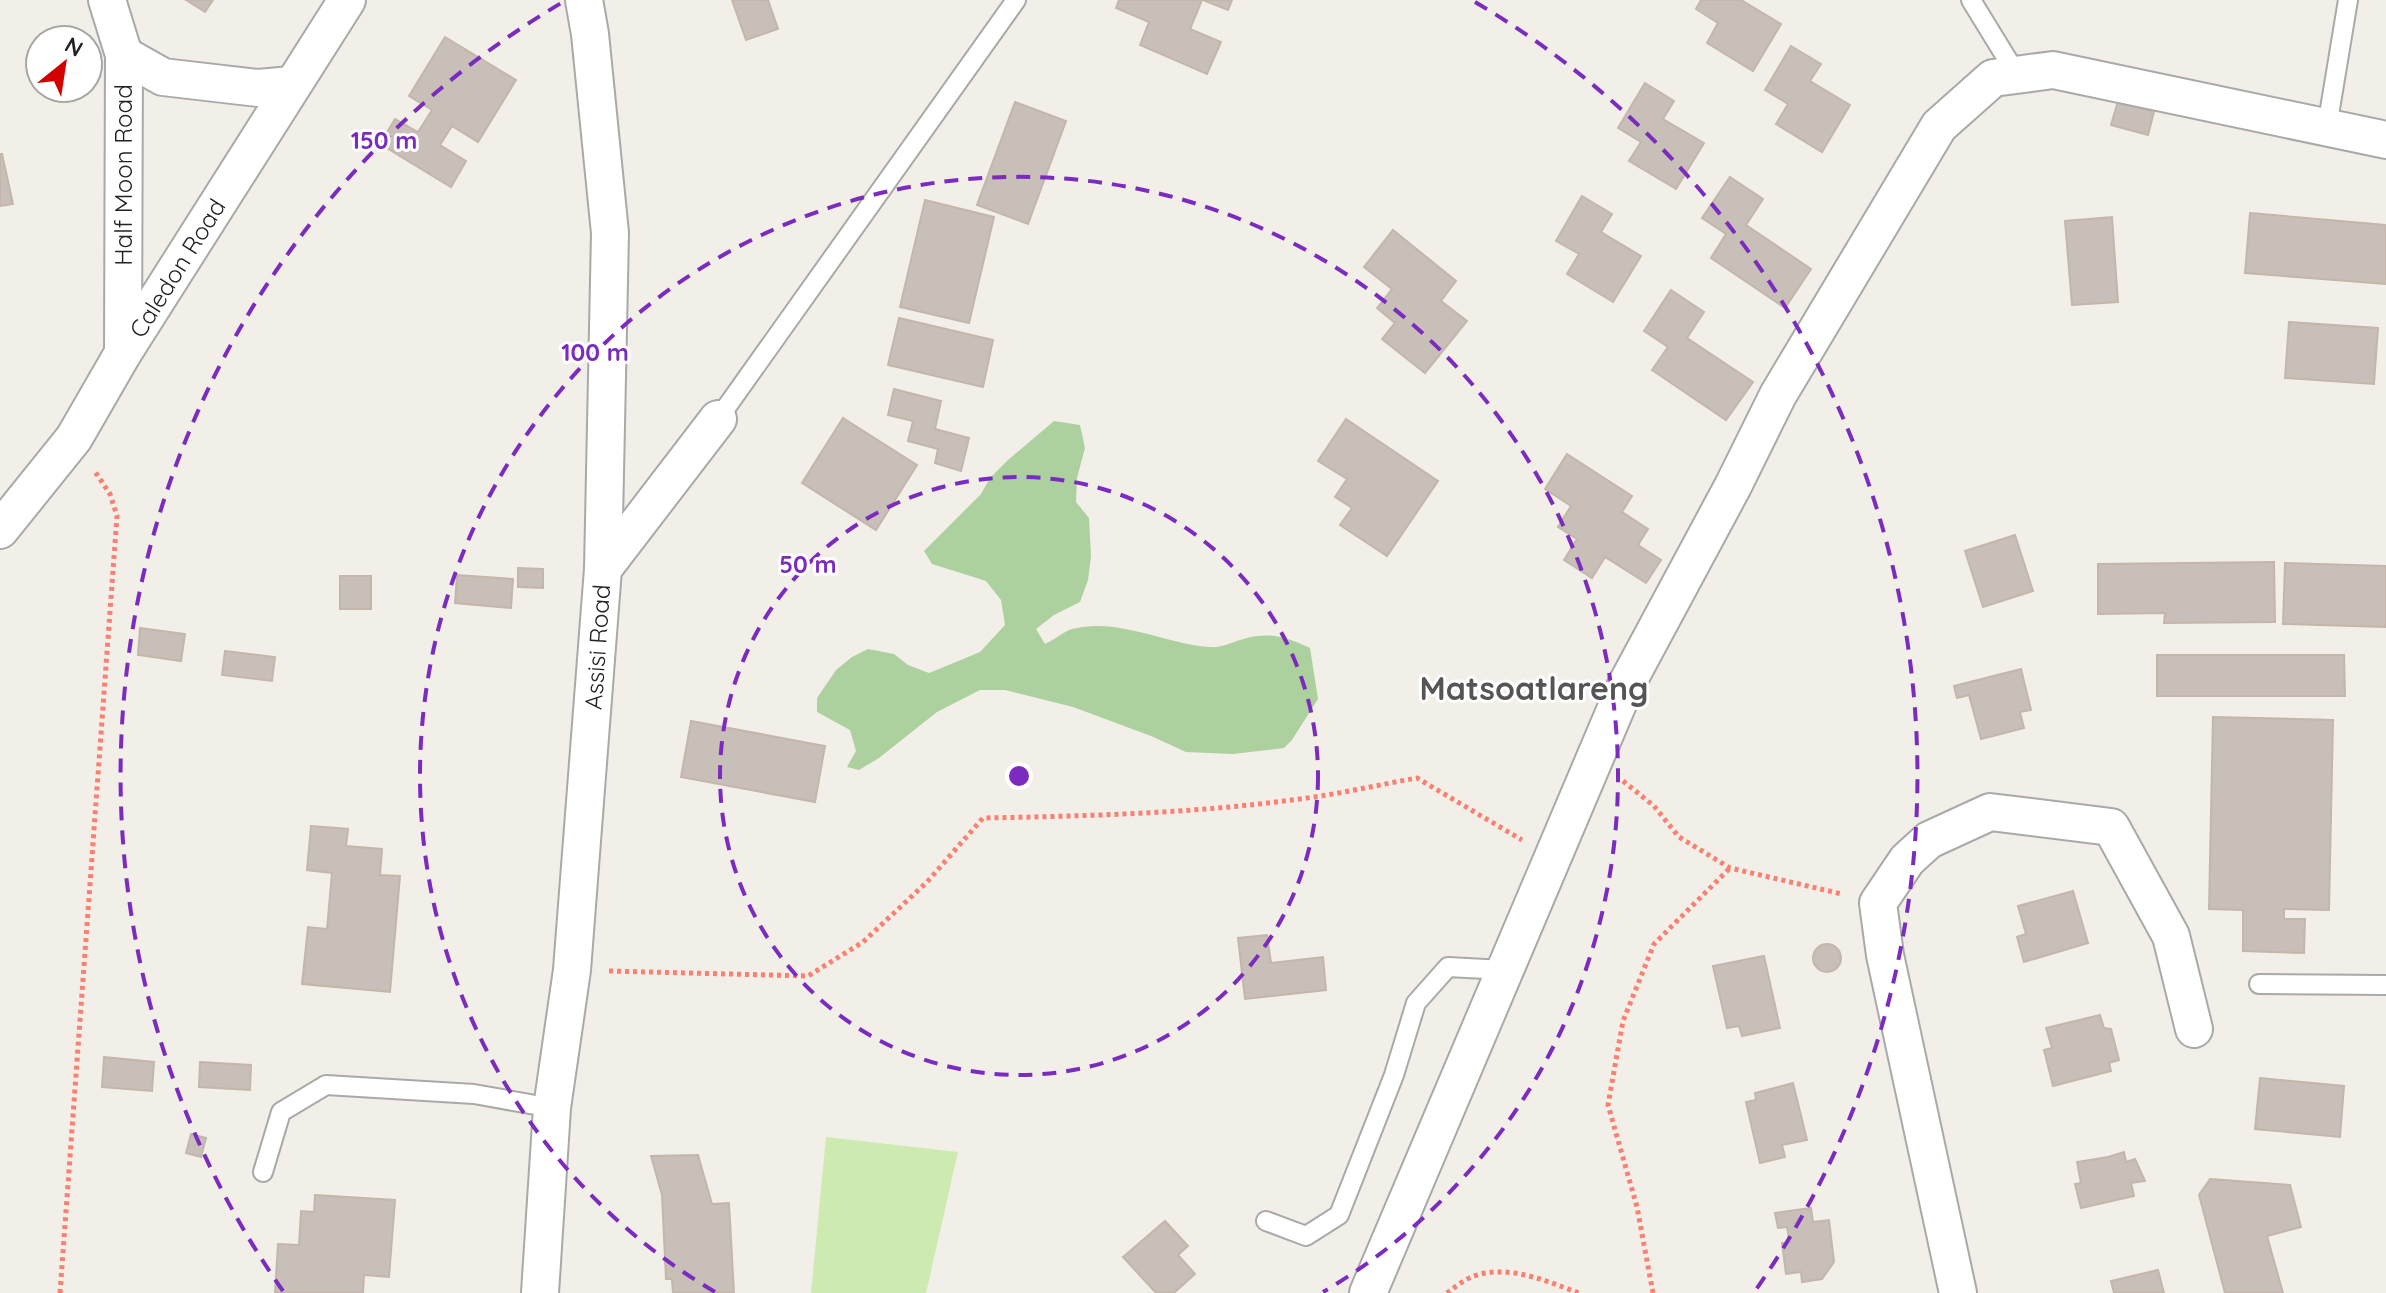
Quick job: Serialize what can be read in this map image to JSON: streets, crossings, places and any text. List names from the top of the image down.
{
  "streets": {
    "street": ["Half Moon Road", "Caledon Road", "Assisi Road"]
  },
  "crossings": [
    ["Half Moon Road", "Caledon Road"]
  ],
  "districts": ["Matsoatlareng"],
  "north": "top right",
  "rings": ["150 m", "100 m", "50 m"]
}
